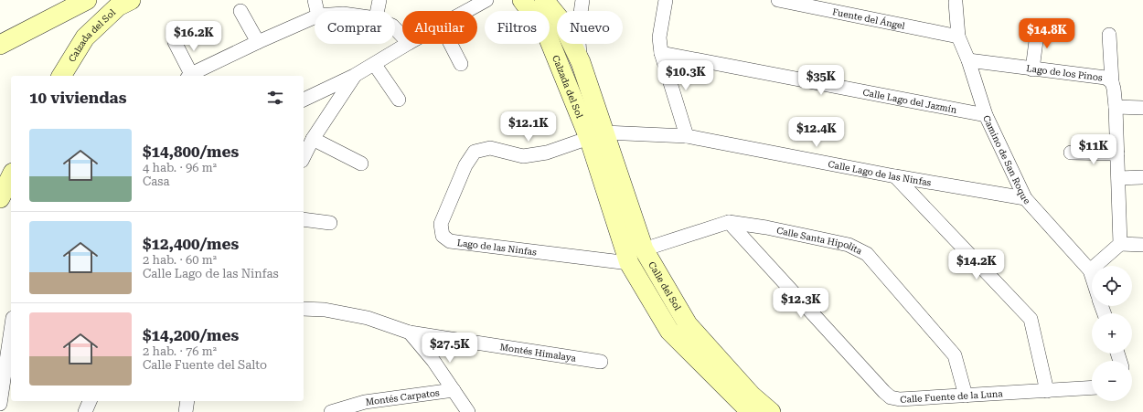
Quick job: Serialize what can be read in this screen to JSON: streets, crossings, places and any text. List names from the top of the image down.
{
  "streets": {
    "street": [
      "Fuente del Ángel",
      "Calzada del Sol",
      "Lago de los Pinos",
      "Calle Lago del Jazmín",
      "Camino de San Roque",
      "Calle Lago de las Ninfas",
      "Calle Santa Hipolita",
      "Lago de las Ninfas",
      "Calle del Sol",
      "Montés Himalaya",
      "Calle Fuente de la Luna",
      "Montés Carpatos"
    ]
  },
  "crossings": [
    ["Fuente del Ángel", "Camino de San Roque"],
    ["Calzada del Sol", "Calle Lago de las Ninfas"],
    ["Calzada del Sol", "Lago de las Ninfas"],
    ["Calzada del Sol", "Calle del Sol"],
    ["Lago de los Pinos", "Camino de San Roque"],
    ["Calle Lago del Jazmín", "Camino de San Roque"],
    ["Camino de San Roque", "Calle Lago de las Ninfas"],
    ["Calle Lago de las Ninfas", "Lago de las Ninfas"],
    ["Calle Lago de las Ninfas", "Calle del Sol"],
    ["Calle Santa Hipolita", "Calle del Sol"],
    ["Calle Santa Hipolita", "Calle Fuente de la Luna"],
    ["Lago de las Ninfas", "Calle del Sol"]
  ],
  "page": {
    "chip": [
      "Comprar",
      "Alquilar",
      "Filtros",
      "Nuevo"
    ],
    "price": [
      "$14.8K",
      "$16.2K",
      "$10.3K",
      "$35K",
      "$12.1K",
      "$12.4K",
      "$11K",
      "$14.2K",
      "$12.3K",
      "$27.5K"
    ],
    "heading": "10 viviendas",
    "list": [
      {
        "name": "$14,800/mes",
        "note": "4 hab. · 96 m² · Casa"
      },
      {
        "name": "$12,400/mes",
        "note": "2 hab. · 60 m² · Calle Lago de las Ninfas"
      },
      {
        "name": "$14,200/mes",
        "note": "2 hab. · 76 m² · Calle Fuente del Salto"
      }
    ],
    "map_buttons": ["+", "−"]
  }
}
